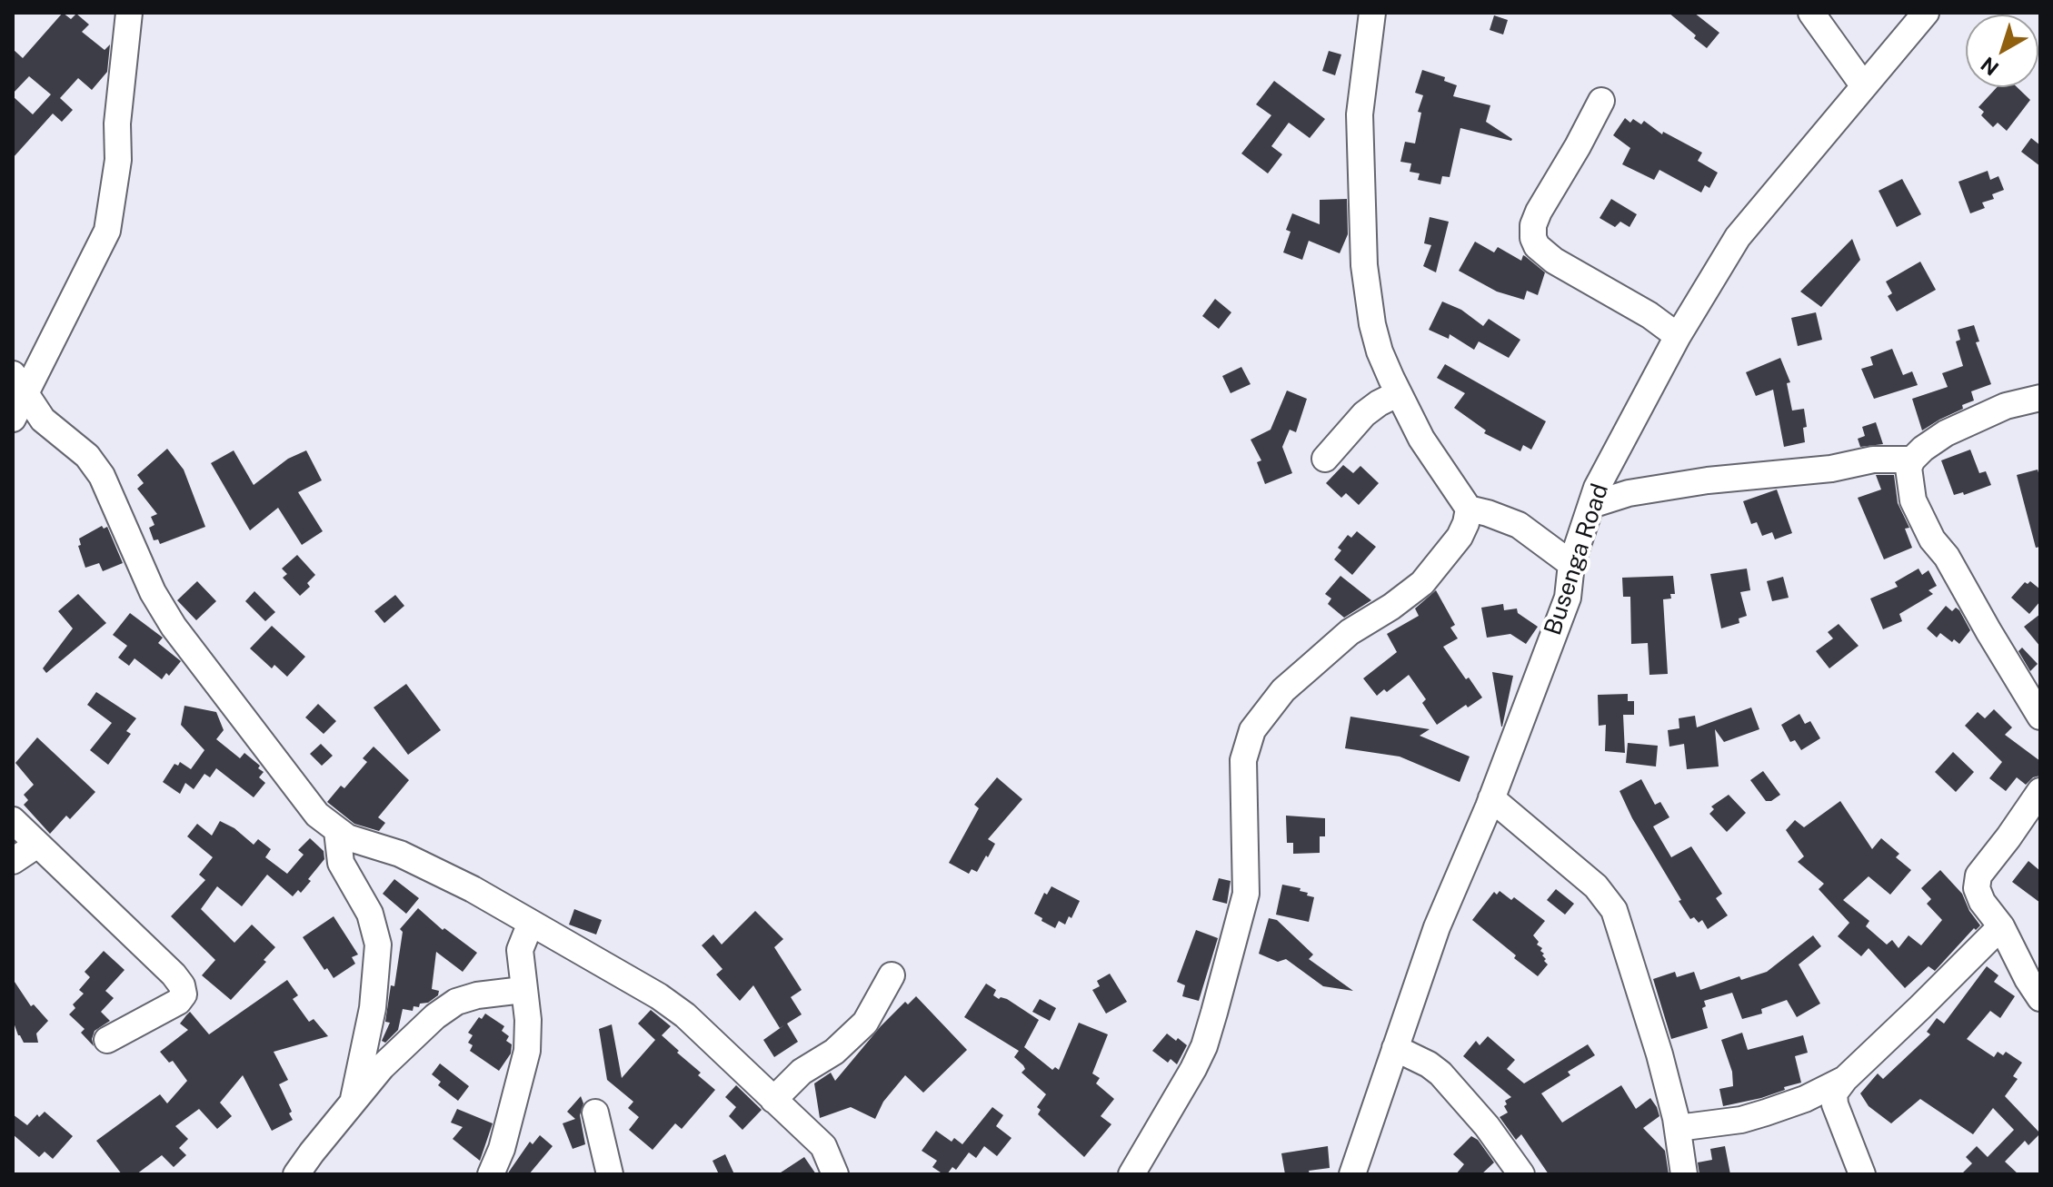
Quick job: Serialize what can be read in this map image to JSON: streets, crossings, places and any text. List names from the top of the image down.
{
  "streets": {
    "street": ["Busenga Road"]
  },
  "north": "bottom left"
}
